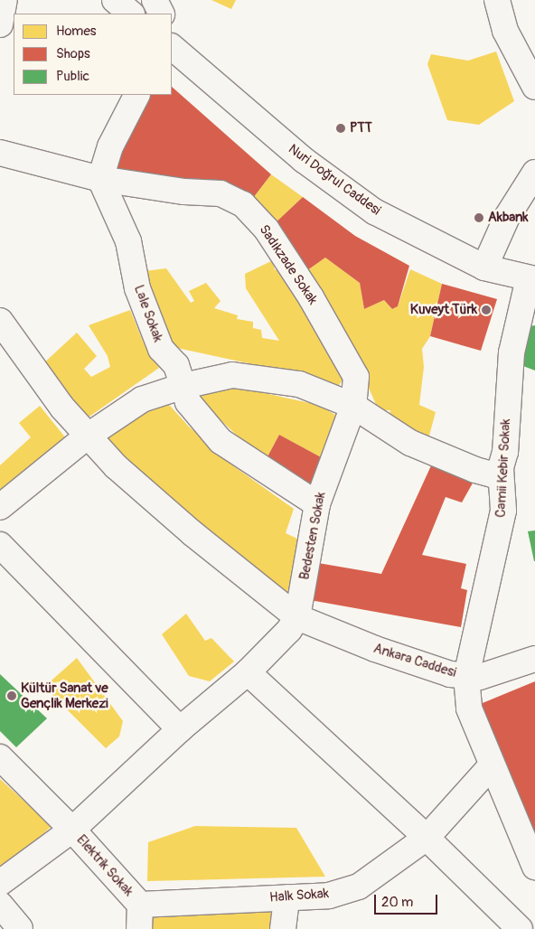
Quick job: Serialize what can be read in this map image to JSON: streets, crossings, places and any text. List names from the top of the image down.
{
  "streets": {
    "street": [
      "Nuri Doğrul Caddesi",
      "Sadıkzade Sokak",
      "Lale Sokak",
      "Camii Kebir Sokak",
      "Bedesten Sokak",
      "Ankara Caddesi",
      "Elektrik Sokak",
      "Halk Sokak"
    ]
  },
  "crossings": [
    ["Nuri Doğrul Caddesi", "Camii Kebir Sokak"],
    ["Sadıkzade Sokak", "Lale Sokak"],
    ["Sadıkzade Sokak", "Bedesten Sokak"],
    ["Lale Sokak", "Bedesten Sokak"],
    ["Camii Kebir Sokak", "Ankara Caddesi"],
    ["Camii Kebir Sokak", "Halk Sokak"],
    ["Bedesten Sokak", "Ankara Caddesi"],
    ["Elektrik Sokak", "Halk Sokak"]
  ],
  "places": [
    "PTT",
    "Akbank",
    "Kuveyt Türk",
    "Kültür Sanat ve Gençlik Merkezi"
  ],
  "legend": ["Homes", "Shops", "Public"],
  "scale_bar": "20 m"
}
